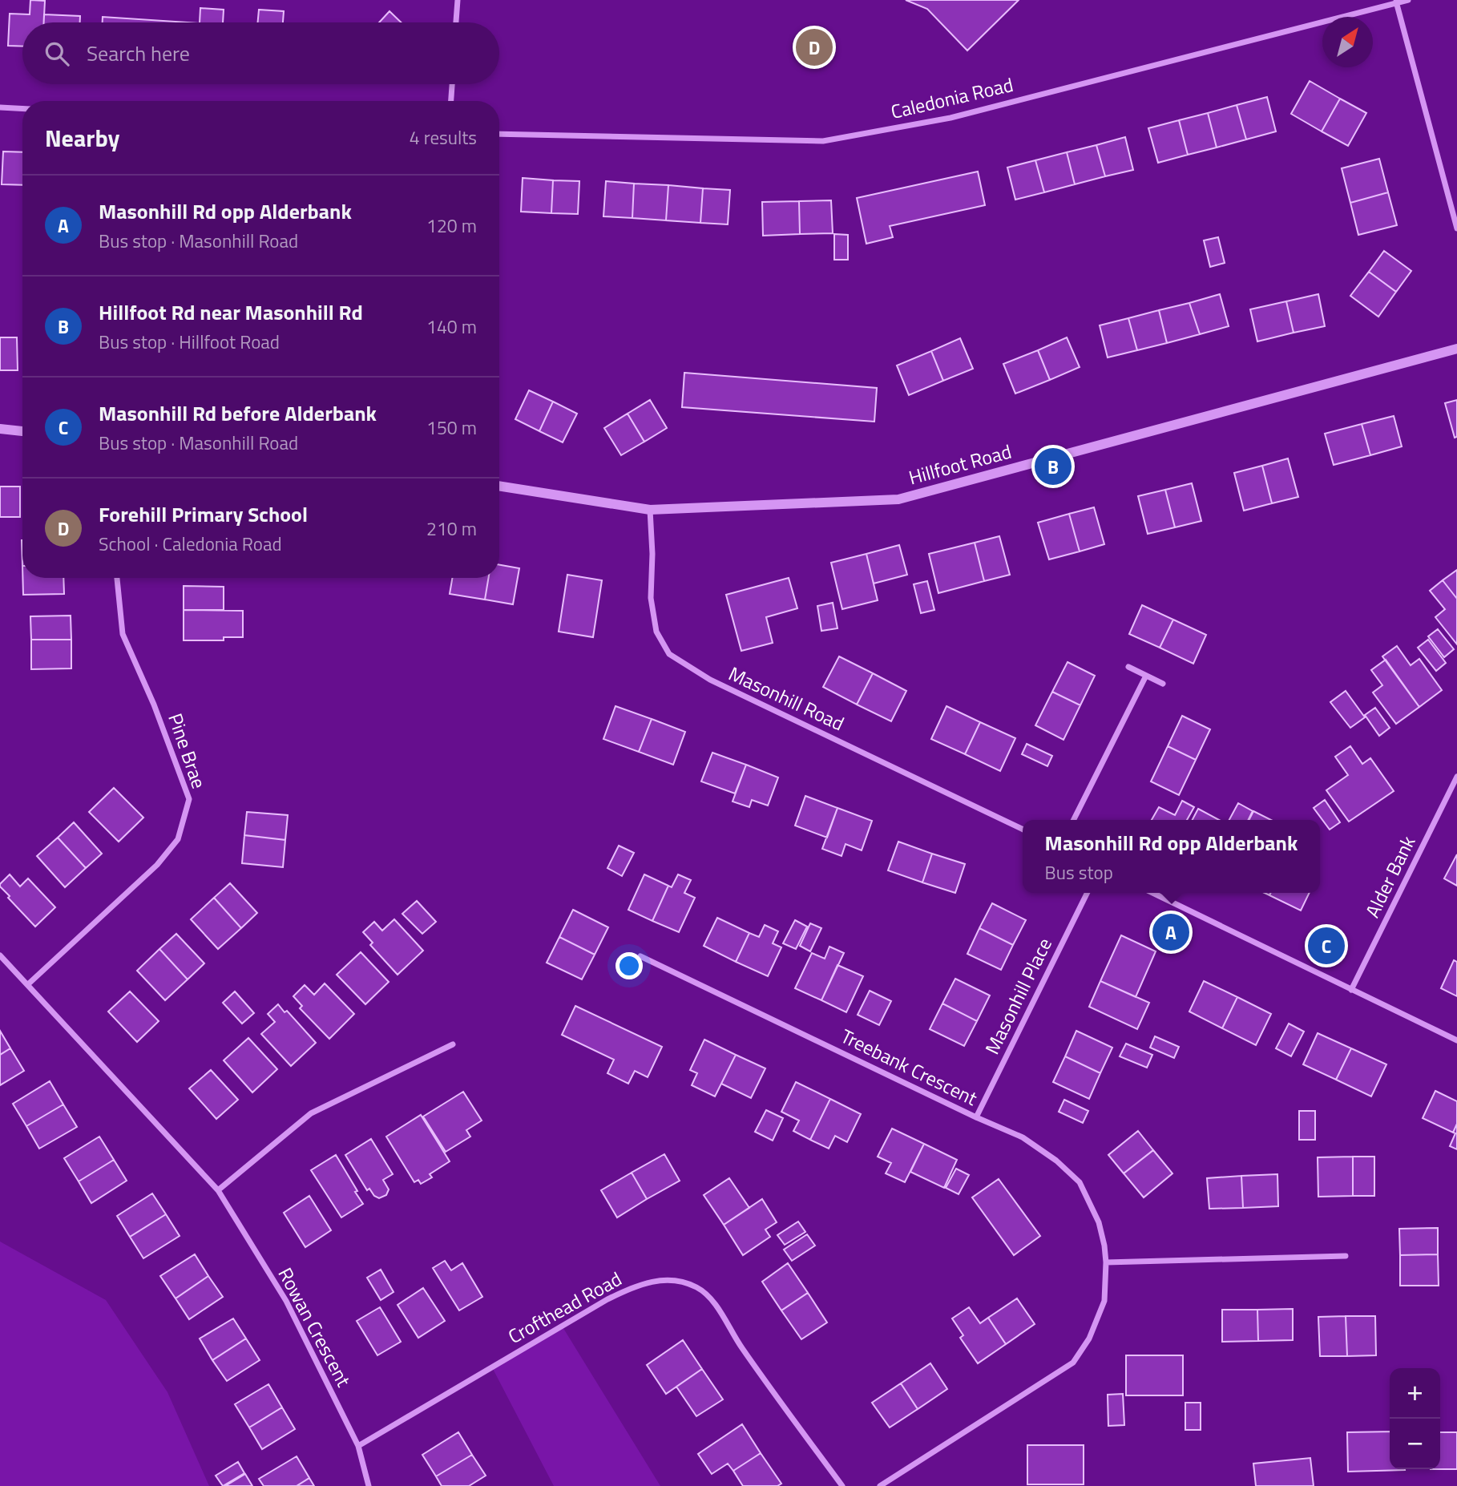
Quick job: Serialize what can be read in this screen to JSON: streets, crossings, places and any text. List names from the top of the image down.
{
  "streets": {
    "street": [
      "Caledonia Road",
      "Hillfoot Road",
      "Masonhill Road",
      "Pine Brae",
      "Alder Bank",
      "Masonhill Place",
      "Treebank Crescent",
      "Crofthead Road",
      "Rowan Crescent"
    ]
  },
  "crossings": [
    ["Hillfoot Road", "Masonhill Road"],
    ["Pine Brae", "Rowan Crescent"],
    ["Masonhill Place", "Treebank Crescent"],
    ["Crofthead Road", "Rowan Crescent"]
  ],
  "north": "top right",
  "page": {
    "search": "Search here",
    "pins": [
      "D",
      "B",
      "A",
      "C"
    ],
    "heading": ["Nearby", "4 results"],
    "list": [
      {
        "mark": "A",
        "name": "Masonhill Rd opp Alderbank",
        "note": "Bus stop · Masonhill Road",
        "value": "120 m"
      },
      {
        "mark": "B",
        "name": "Hillfoot Rd near Masonhill Rd",
        "note": "Bus stop · Hillfoot Road",
        "value": "140 m"
      },
      {
        "mark": "C",
        "name": "Masonhill Rd before Alderbank",
        "note": "Bus stop · Masonhill Road",
        "value": "150 m"
      },
      {
        "mark": "D",
        "name": "Forehill Primary School",
        "note": "School · Caledonia Road",
        "value": "210 m"
      }
    ],
    "popup": ["Masonhill Rd opp Alderbank", "Bus stop"],
    "map_buttons": ["+", "−"]
  }
}
